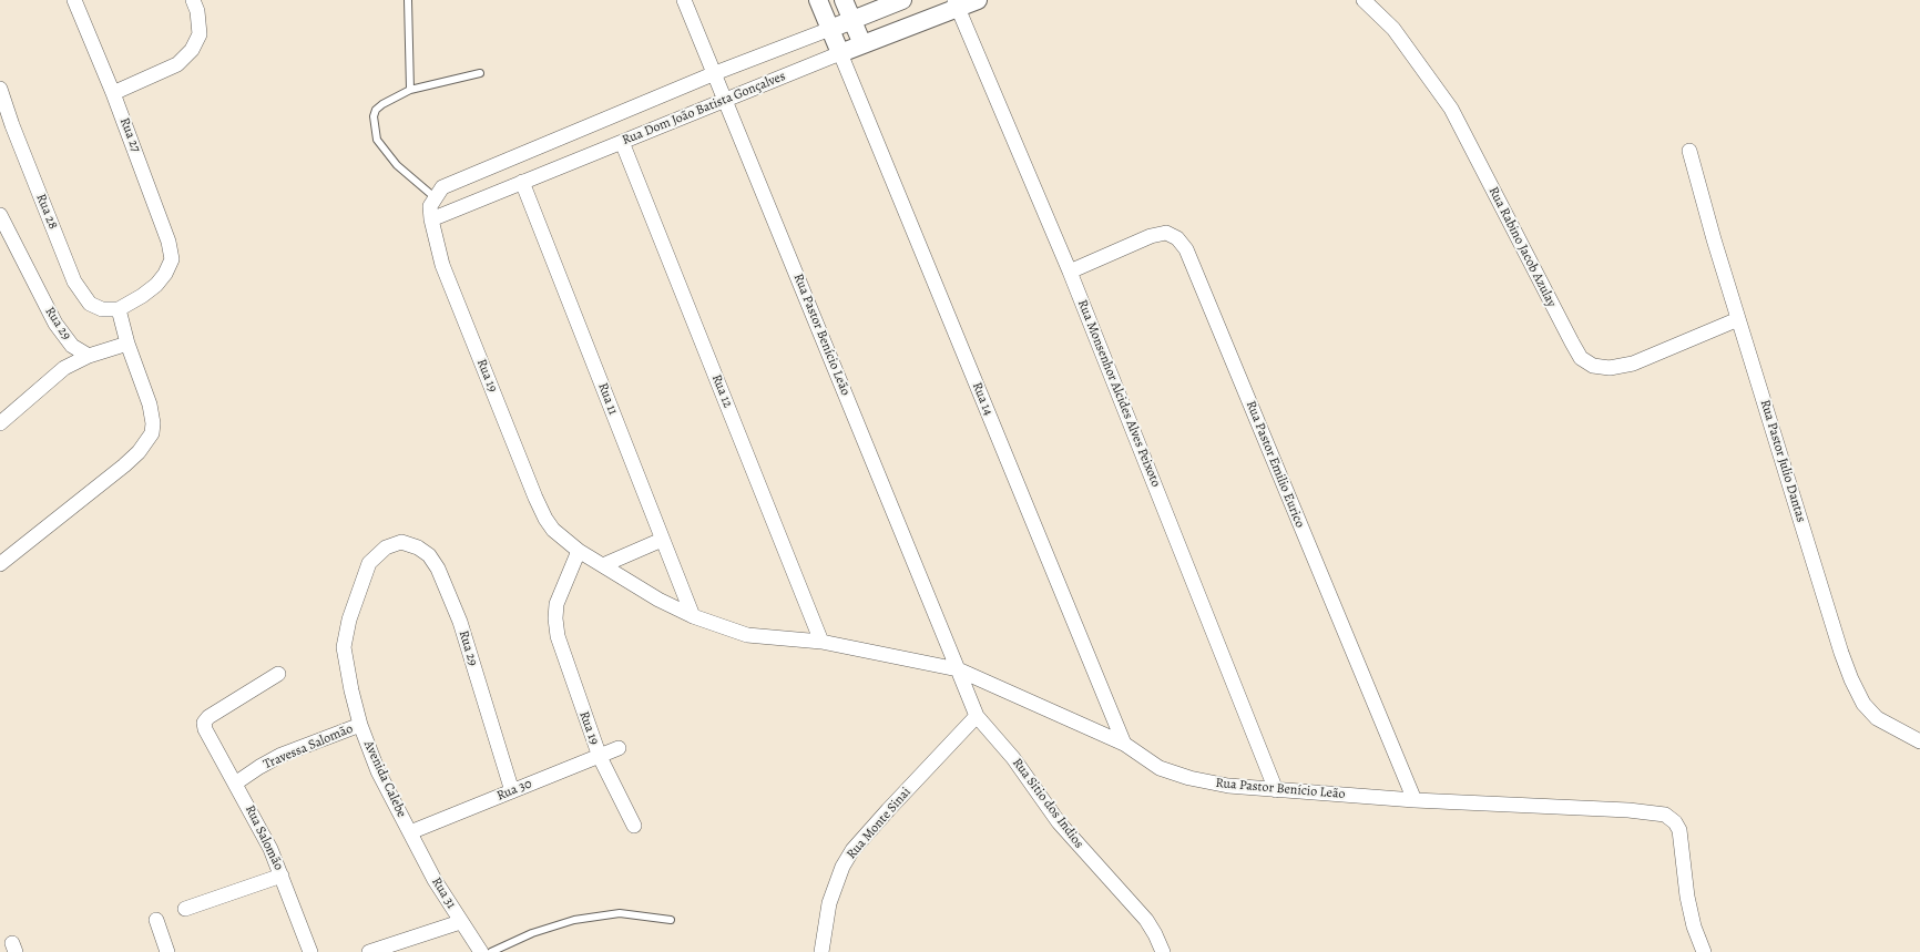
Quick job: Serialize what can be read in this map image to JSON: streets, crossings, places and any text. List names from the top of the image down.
{
  "streets": {
    "street": [
      "Rua Dom João Batista Gonçalves",
      "Rua 27",
      "Rua 28",
      "Rua Rabino Jacob Azulay",
      "Rua 29",
      "Rua Pastor Benício Leão",
      "Rua 19",
      "Rua 12",
      "Rua Monsenhor Alcides Alves Peixoto",
      "Rua 11",
      "Rua 14",
      "Rua Pastor Julio Dantas",
      "Rua Pastor Emilio Eurico",
      "Travessa Salomão",
      "Avenida Calebe",
      "Rua 30",
      "Rua Sitio dos Indios",
      "Rua Monte Sinai",
      "Rua Salomão",
      "Rua 31"
    ]
  },
  "crossings": [
    ["Rua Dom João Batista Gonçalves", "Rua Pastor Benício Leão"],
    ["Rua Dom João Batista Gonçalves", "Rua 19"],
    ["Rua Dom João Batista Gonçalves", "Rua 12"],
    ["Rua Dom João Batista Gonçalves", "Rua Monsenhor Alcides Alves Peixoto"],
    ["Rua Dom João Batista Gonçalves", "Rua 11"],
    ["Rua Dom João Batista Gonçalves", "Rua 14"],
    ["Rua 27", "Rua 28"],
    ["Rua Rabino Jacob Azulay", "Rua Pastor Julio Dantas"],
    ["Rua 29", "Avenida Calebe"],
    ["Rua 29", "Rua 30"],
    ["Rua Pastor Benício Leão", "Rua 19"],
    ["Rua Pastor Benício Leão", "Rua 12"],
    ["Rua Pastor Benício Leão", "Rua Monsenhor Alcides Alves Peixoto"],
    ["Rua Pastor Benício Leão", "Rua 11"],
    ["Rua Pastor Benício Leão", "Rua 14"],
    ["Rua Pastor Benício Leão", "Rua Pastor Emilio Eurico"],
    ["Rua Pastor Benício Leão", "Rua Sitio dos Indios"],
    ["Rua 19", "Rua 30"],
    ["Rua Monsenhor Alcides Alves Peixoto", "Rua Pastor Emilio Eurico"],
    ["Travessa Salomão", "Avenida Calebe"],
    ["Travessa Salomão", "Rua Salomão"],
    ["Avenida Calebe", "Rua 30"],
    ["Avenida Calebe", "Rua 31"],
    ["Rua 30", "Rua 31"],
    ["Rua Sitio dos Indios", "Rua Monte Sinai"]
  ]
}
